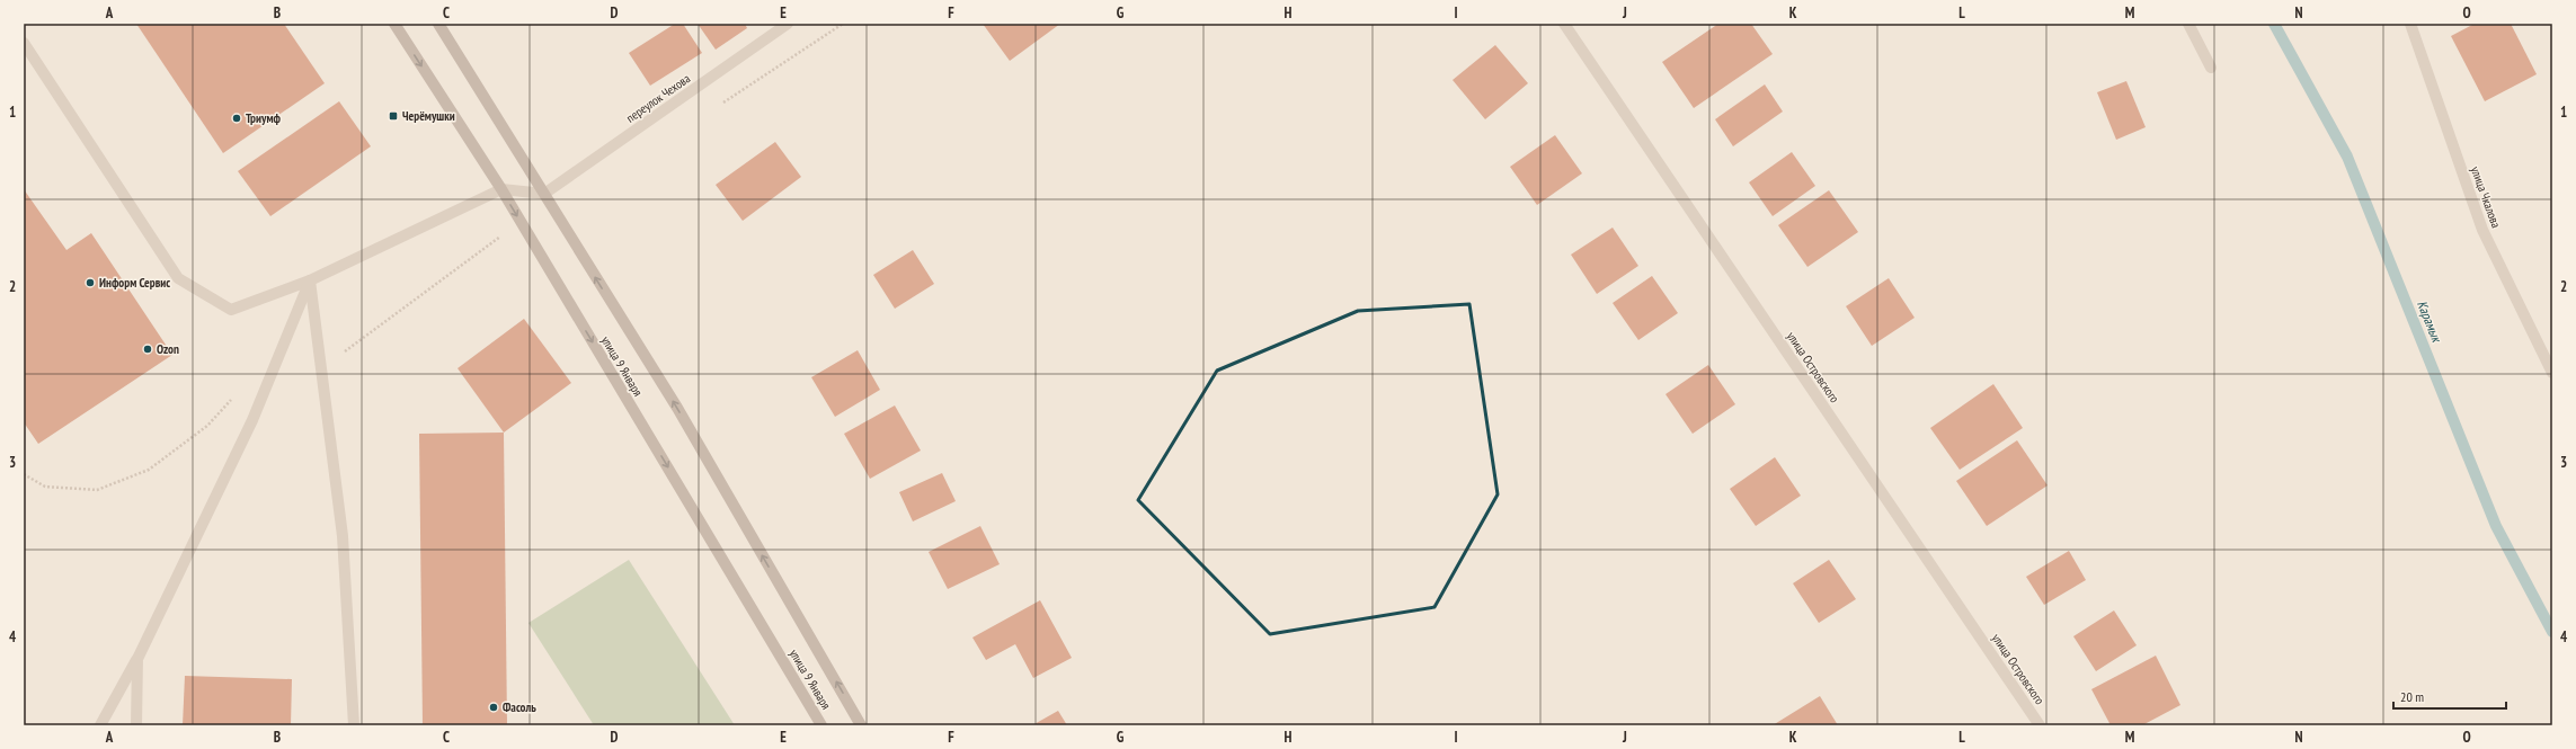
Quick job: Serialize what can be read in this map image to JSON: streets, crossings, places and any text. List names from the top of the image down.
{
  "streets": {
    "main road": ["улица 9 Января"],
    "street": ["переулок Чехова", "улица Чкалова", "улица Островского"]
  },
  "crossings": [
    ["переулок Чехова", "улица 9 Января"]
  ],
  "water": ["Карамык"],
  "places": {
    "transit": ["Черёмушки"],
    "other": [
      "Триумф",
      "Информ Сервис",
      "Ozon",
      "Фасоль"
    ]
  },
  "scale_bar": "20 m",
  "grid": {
    "columns": [
      "A",
      "B",
      "C",
      "D",
      "E",
      "F",
      "G",
      "H",
      "I",
      "J",
      "K",
      "L",
      "M",
      "N",
      "O"
    ],
    "rows": [
      "1",
      "2",
      "3",
      "4"
    ]
  }
}
